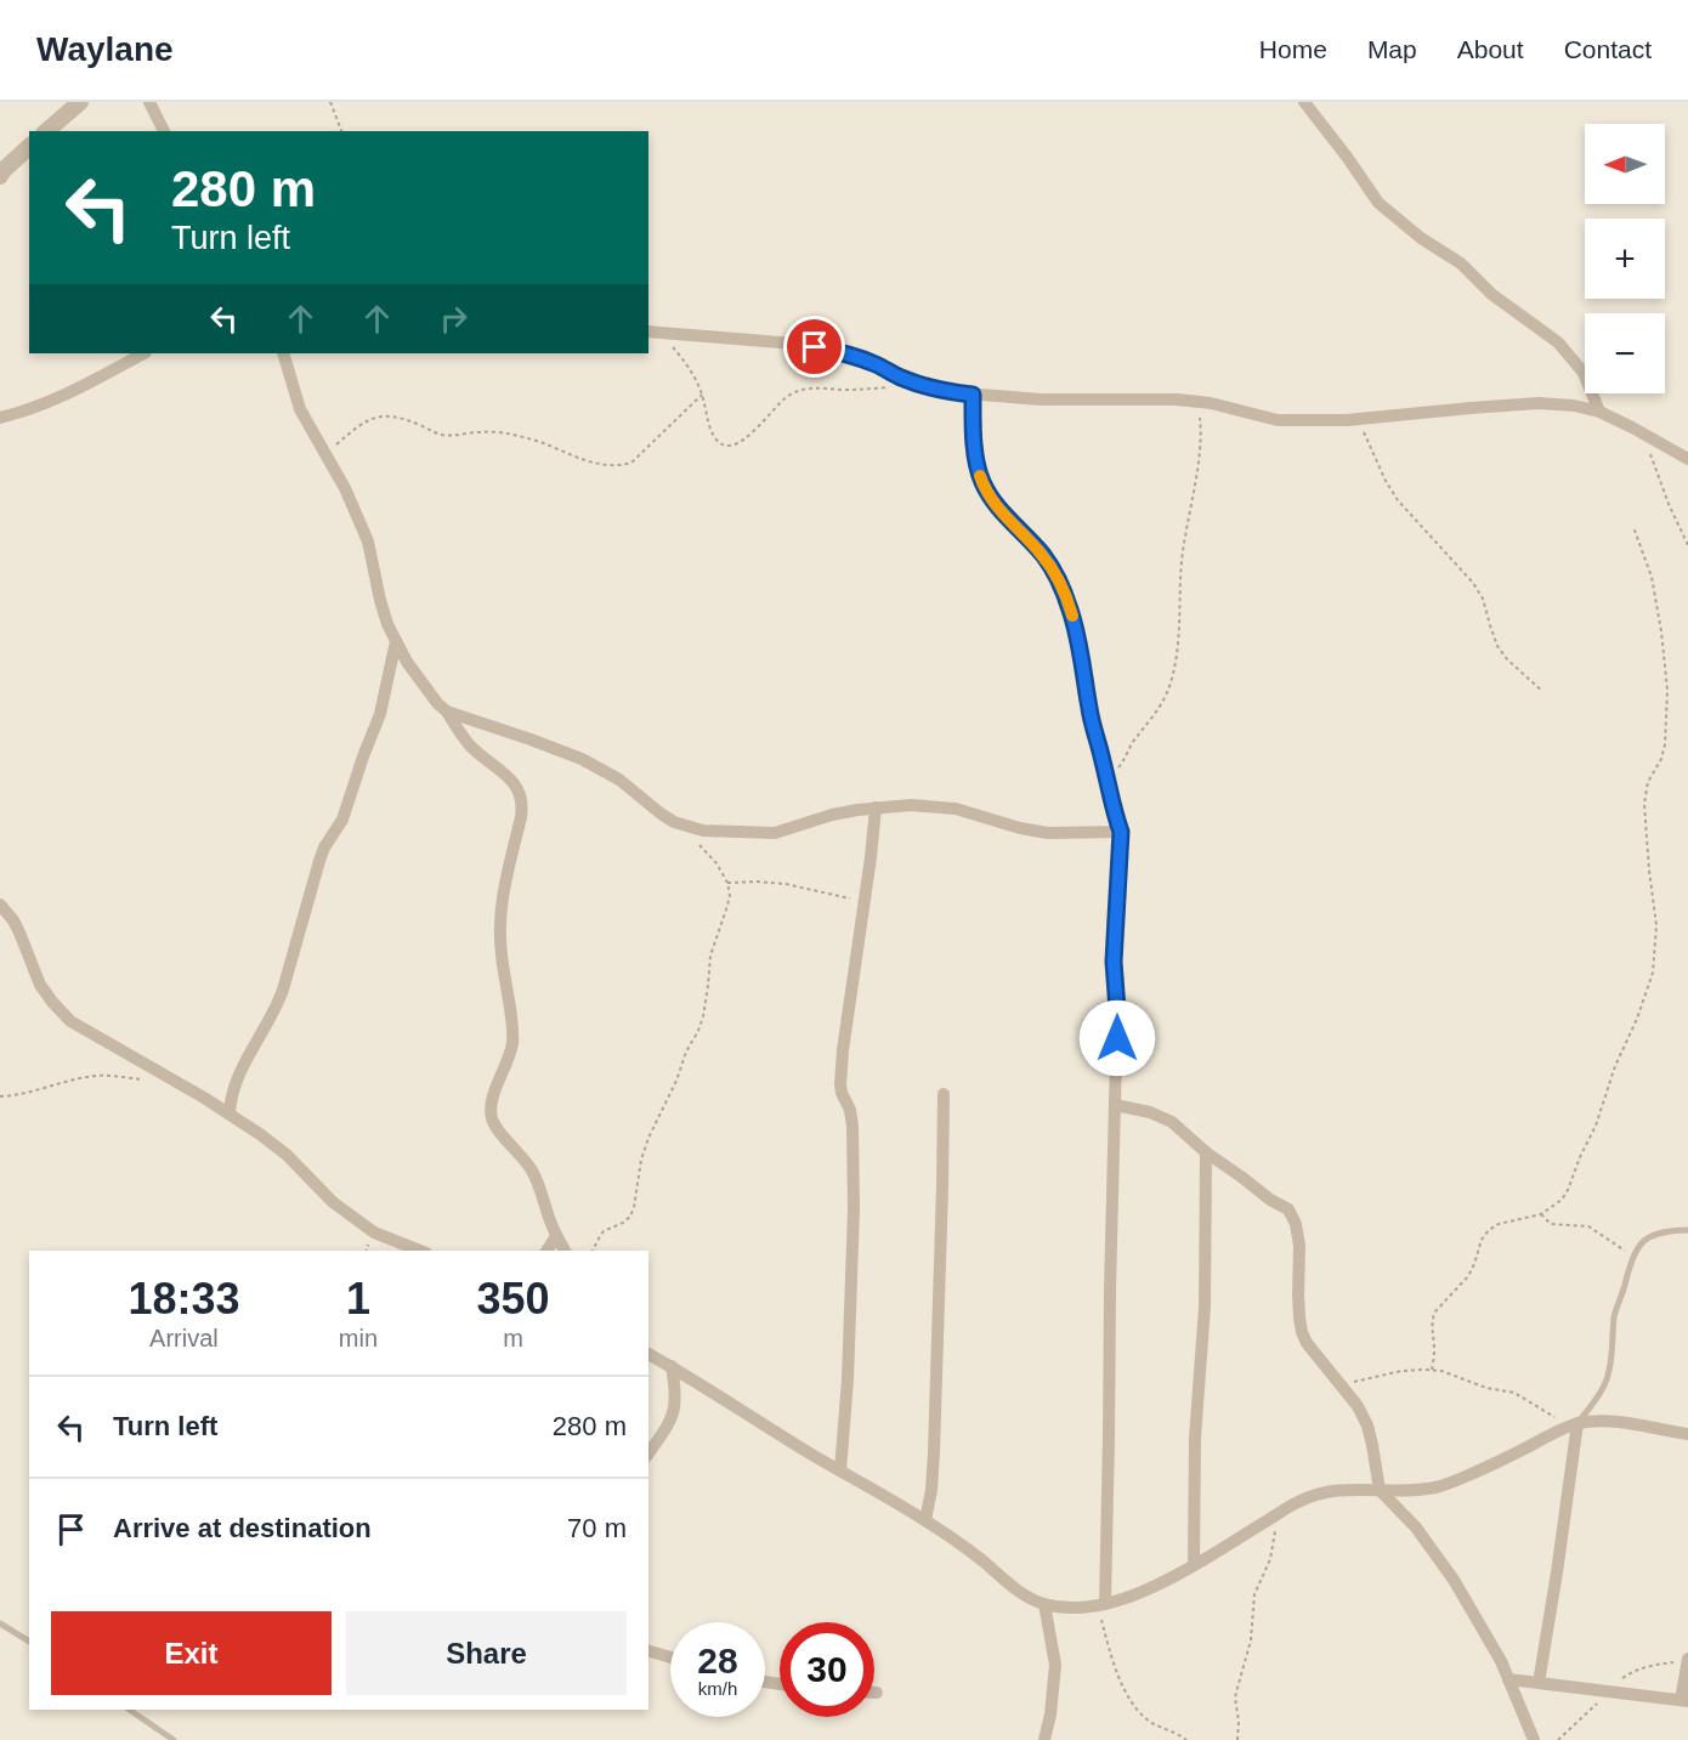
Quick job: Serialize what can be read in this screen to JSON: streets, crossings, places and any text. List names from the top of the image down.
{
  "north": "left",
  "page": {
    "header": "Waylane",
    "nav": [
      "Home",
      "Map",
      "About",
      "Contact"
    ],
    "map_buttons": ["+", "−"],
    "turn": ["280 m", "Turn left"],
    "eta": [
      "18:33",
      "Arrival",
      "1",
      "min",
      "350",
      "m"
    ],
    "list": [
      {
        "name": "Turn left",
        "value": "280 m"
      },
      {
        "name": "Arrive at destination",
        "value": "70 m"
      }
    ],
    "buttons": ["Exit", "Share"],
    "speed": "28 km/h",
    "limit": "30"
  }
}
